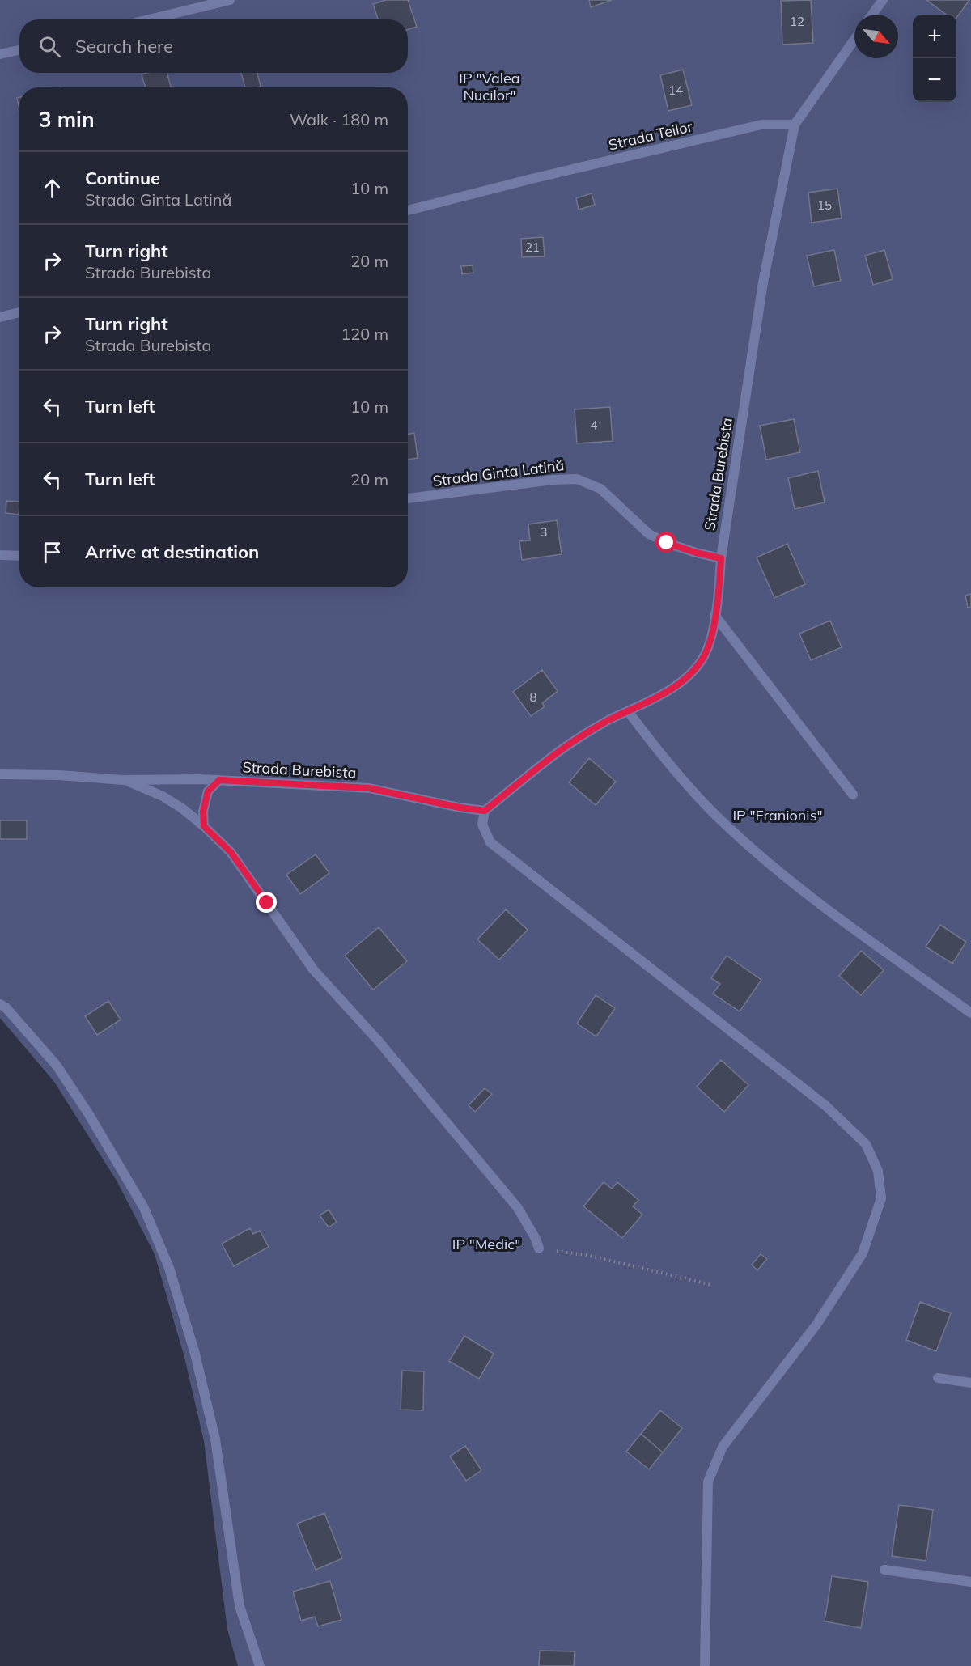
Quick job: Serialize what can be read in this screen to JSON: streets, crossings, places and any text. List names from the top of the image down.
{
  "streets": {
    "street": ["Strada Teilor", "Strada Ginta Latină", "Strada Burebista"]
  },
  "crossings": [
    ["Strada Teilor", "Strada Burebista"],
    ["Strada Ginta Latină", "Strada Burebista"]
  ],
  "parks": ["IP \"Valea Nucilor\"", "IP \"Franionis\"", "IP \"Medic\""],
  "house_numbers": [
    "12",
    "14",
    "15",
    "21",
    "4",
    "3",
    "8"
  ],
  "north": "bottom right",
  "page": {
    "map_buttons": ["+", "−"],
    "search": "Search here",
    "heading": ["3 min", "Walk · 180 m"],
    "list": [
      ["Continue", "Strada Ginta Latină", "10 m"],
      ["Turn right", "Strada Burebista", "20 m"],
      ["Turn right", "Strada Burebista", "120 m"],
      ["Turn left", "10 m"],
      ["Turn left", "20 m"],
      "Arrive at destination"
    ]
  }
}
